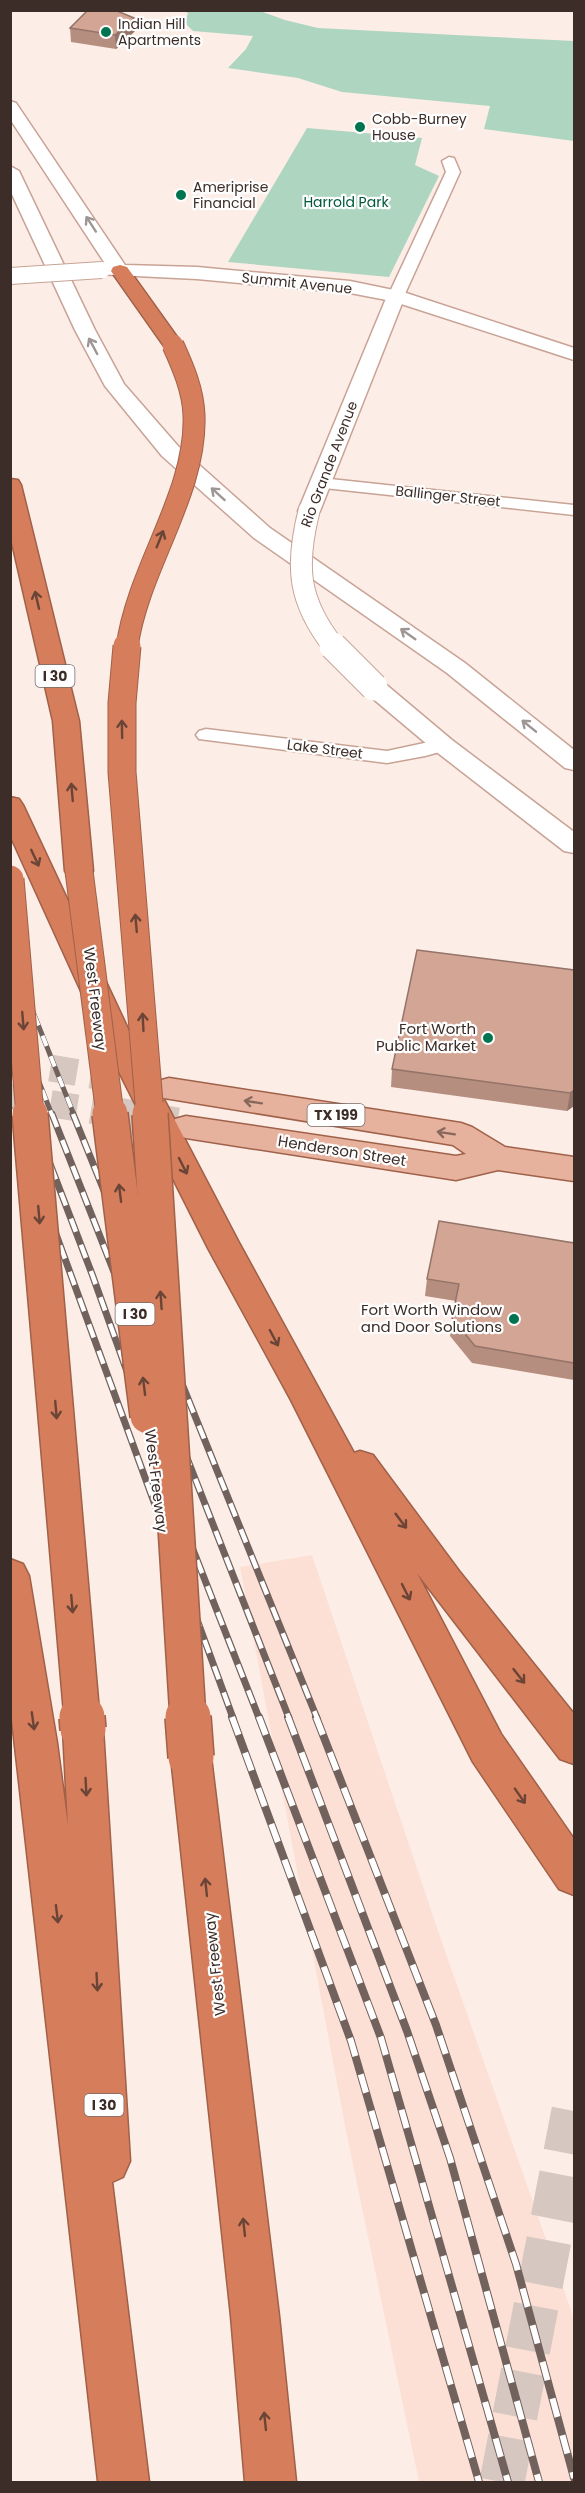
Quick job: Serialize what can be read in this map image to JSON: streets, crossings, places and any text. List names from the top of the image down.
{
  "streets": {
    "highway": ["I 30", "West Freeway"],
    "main road": [
      "Summit Avenue",
      "Rio Grande Avenue",
      "TX 199",
      "Henderson Street"
    ],
    "street": ["Ballinger Street", "Lake Street"]
  },
  "crossings": [
    ["Summit Avenue", "Rio Grande Avenue"],
    ["Rio Grande Avenue", "Ballinger Street"],
    ["Rio Grande Avenue", "Lake Street"]
  ],
  "parks": ["Harrold Park"],
  "places": [
    "Indian Hill Apartments",
    "Cobb-Burney House",
    "Ameriprise Financial",
    "Fort Worth Public Market",
    "Fort Worth Window and Door Solutions"
  ]
}
